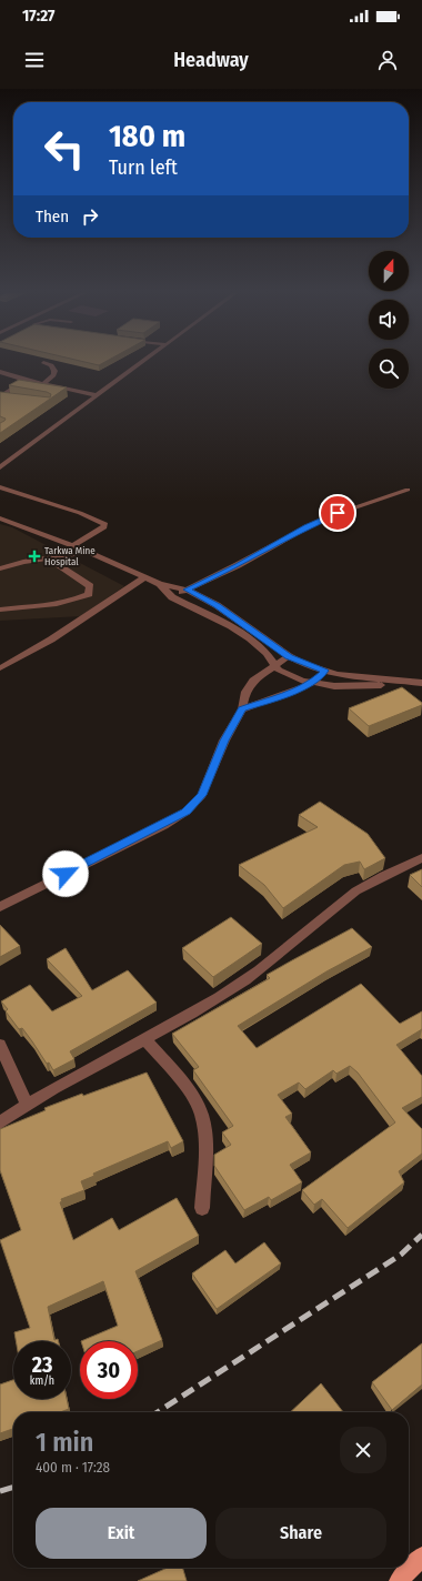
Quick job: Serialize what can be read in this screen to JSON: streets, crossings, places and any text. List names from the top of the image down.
{
  "places": {
    "health": ["Tarkwa Mine Hospital"]
  },
  "north": "top",
  "page": {
    "status": "17:27",
    "header": "Headway",
    "turn": ["180 m", "Turn left"],
    "then": "Then",
    "speed": "23 km/h",
    "limit": "30",
    "heading": ["1 min", "400 m · 17:28"],
    "buttons": ["Exit", "Share"]
  }
}
